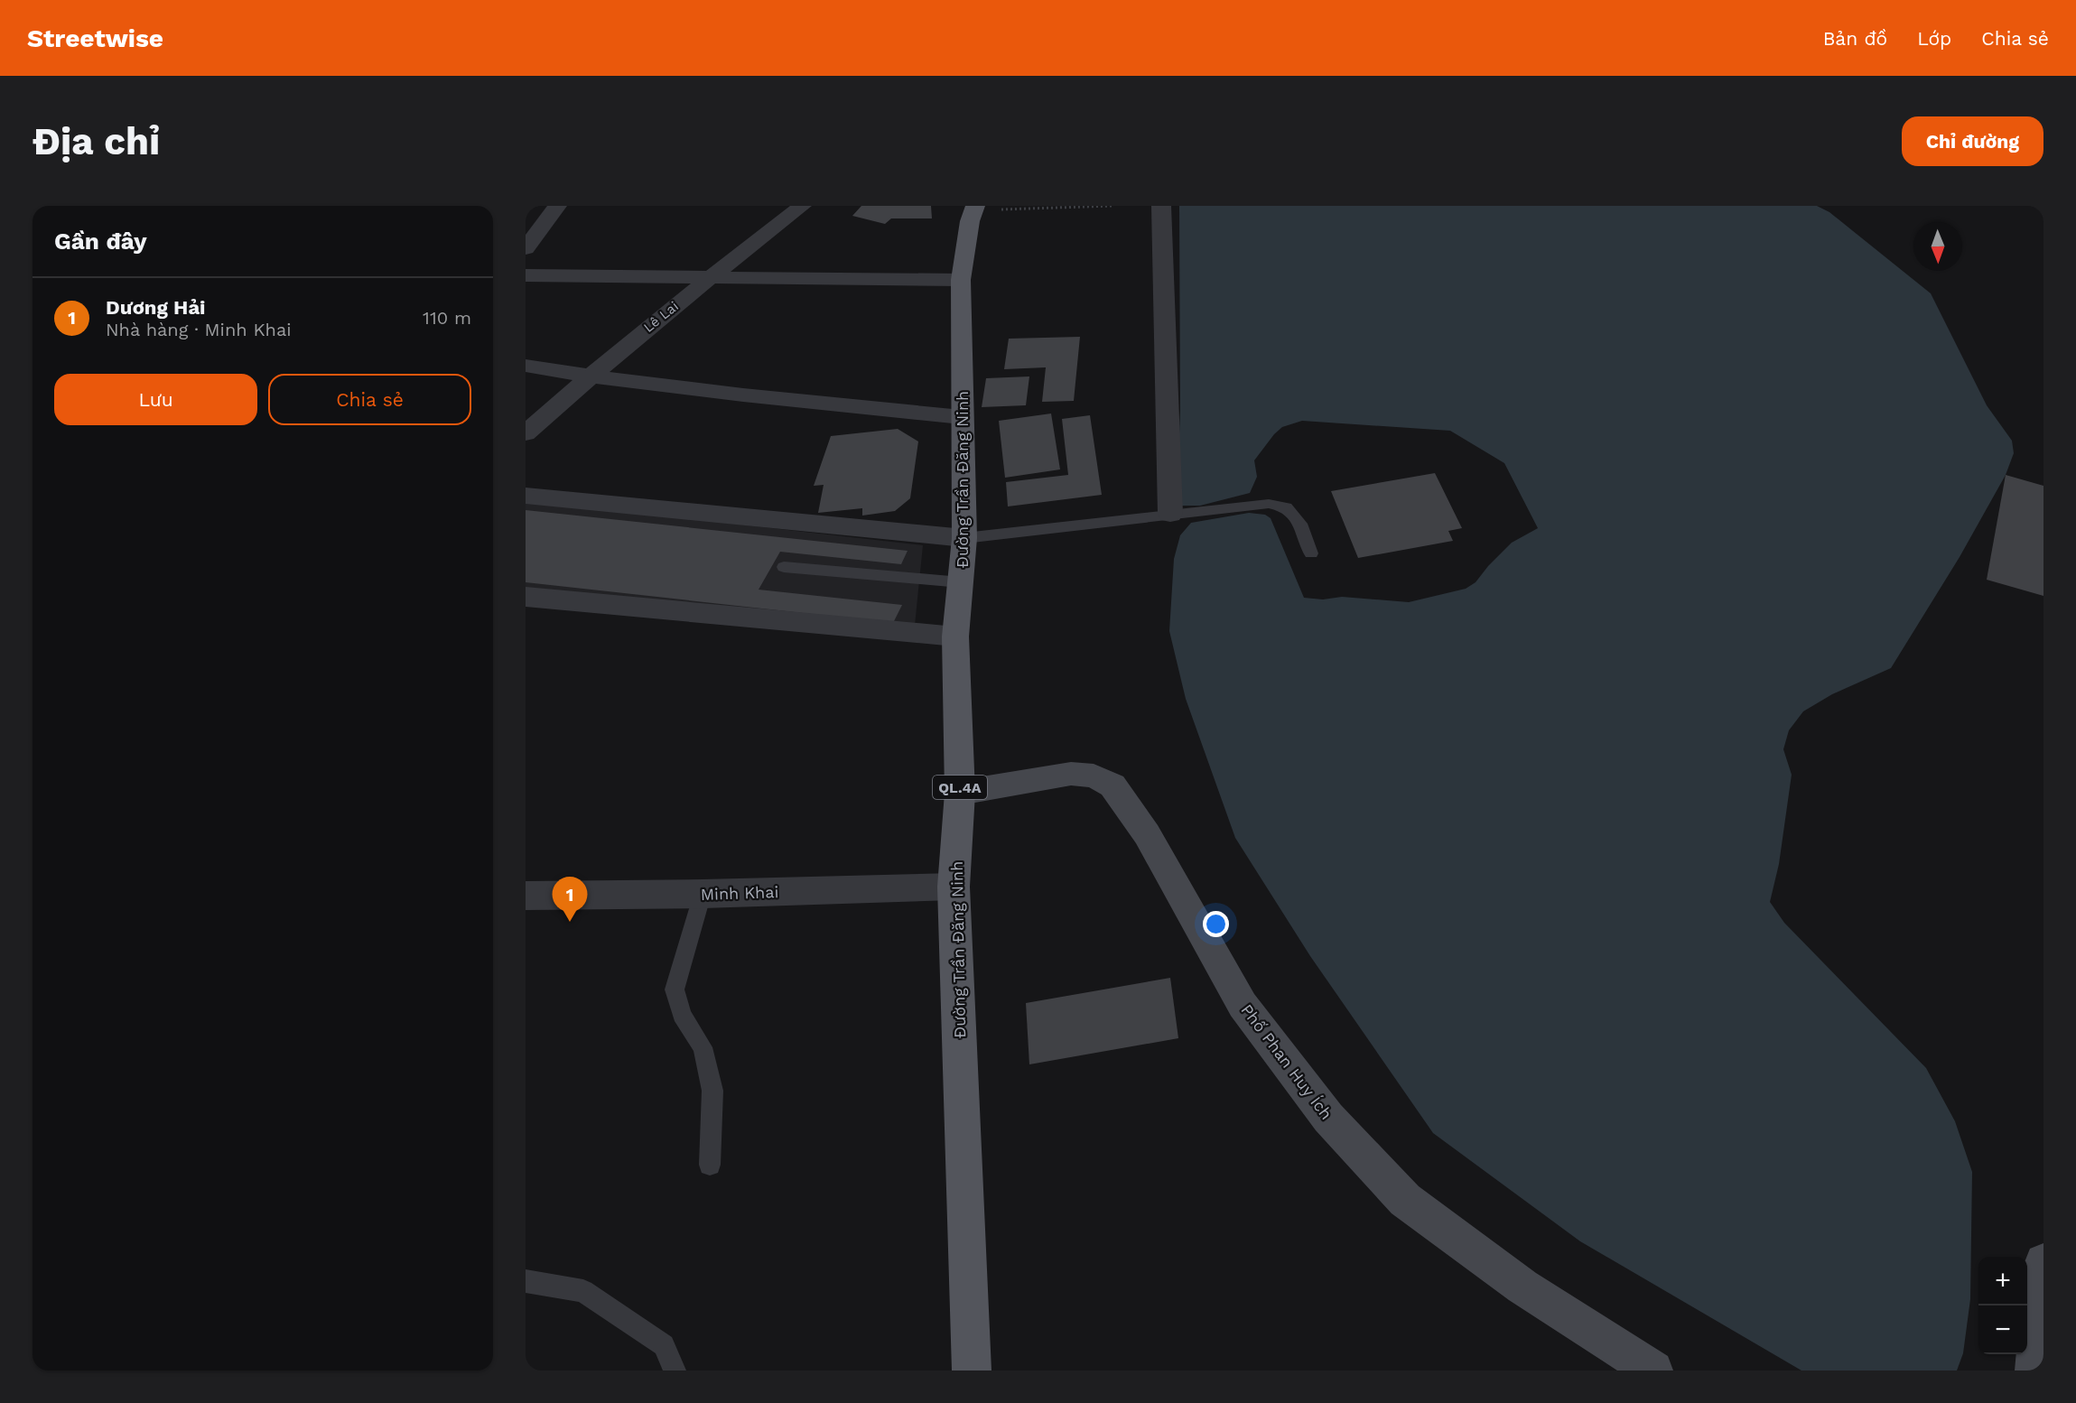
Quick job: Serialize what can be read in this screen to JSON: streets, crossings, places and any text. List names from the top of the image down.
{
  "streets": {
    "main road": ["Đường Trần Đăng Ninh", "QL.4A"],
    "street": ["Lê Lai", "Minh Khai", "Phố Phan Huy Ích"]
  },
  "crossings": [
    ["Đường Trần Đăng Ninh", "Minh Khai"],
    ["Đường Trần Đăng Ninh", "Phố Phan Huy Ích"]
  ],
  "north": "bottom",
  "page": {
    "header": "Streetwise",
    "nav": ["Bản đồ", "Lớp", "Chia sẻ"],
    "buttons": [
      "Chỉ đường",
      ["Lưu", "Chia sẻ"]
    ],
    "title": "Địa chỉ",
    "heading": "Gần đây",
    "list": [
      {
        "mark": "1",
        "name": "Dương Hải",
        "note": "Nhà hàng · Minh Khai",
        "value": "110 m"
      }
    ],
    "pins": "1",
    "map_buttons": ["+", "−"]
  }
}
